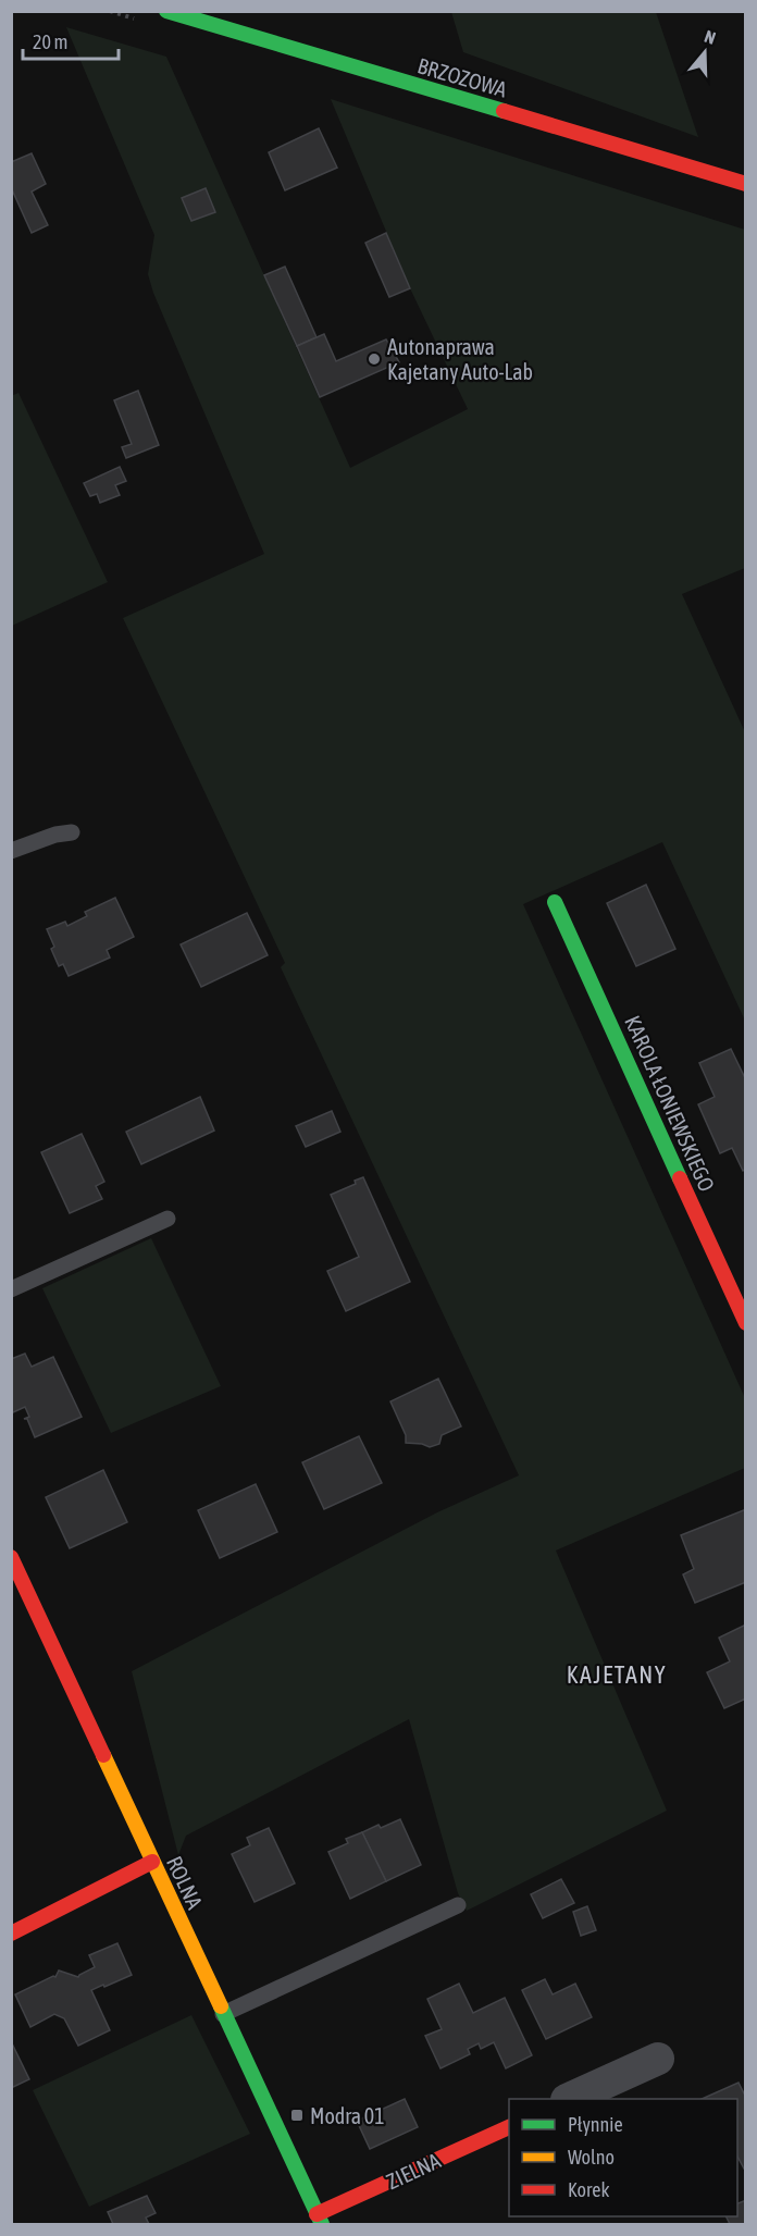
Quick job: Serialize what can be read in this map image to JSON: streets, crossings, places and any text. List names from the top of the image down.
{
  "streets": {
    "street": [
      "BRZOZOWA",
      "KAROLA ŁONIEWSKIEGO",
      "ROLNA",
      "ZIELNA"
    ]
  },
  "crossings": [
    ["ROLNA", "ZIELNA"]
  ],
  "districts": ["KAJETANY"],
  "places": {
    "other": ["Autonaprawa Kajetany Auto-Lab"],
    "transit": ["Modra 01"]
  },
  "legend": ["Płynnie", "Wolno", "Korek"],
  "scale_bar": "20 m",
  "north": "top"
}
